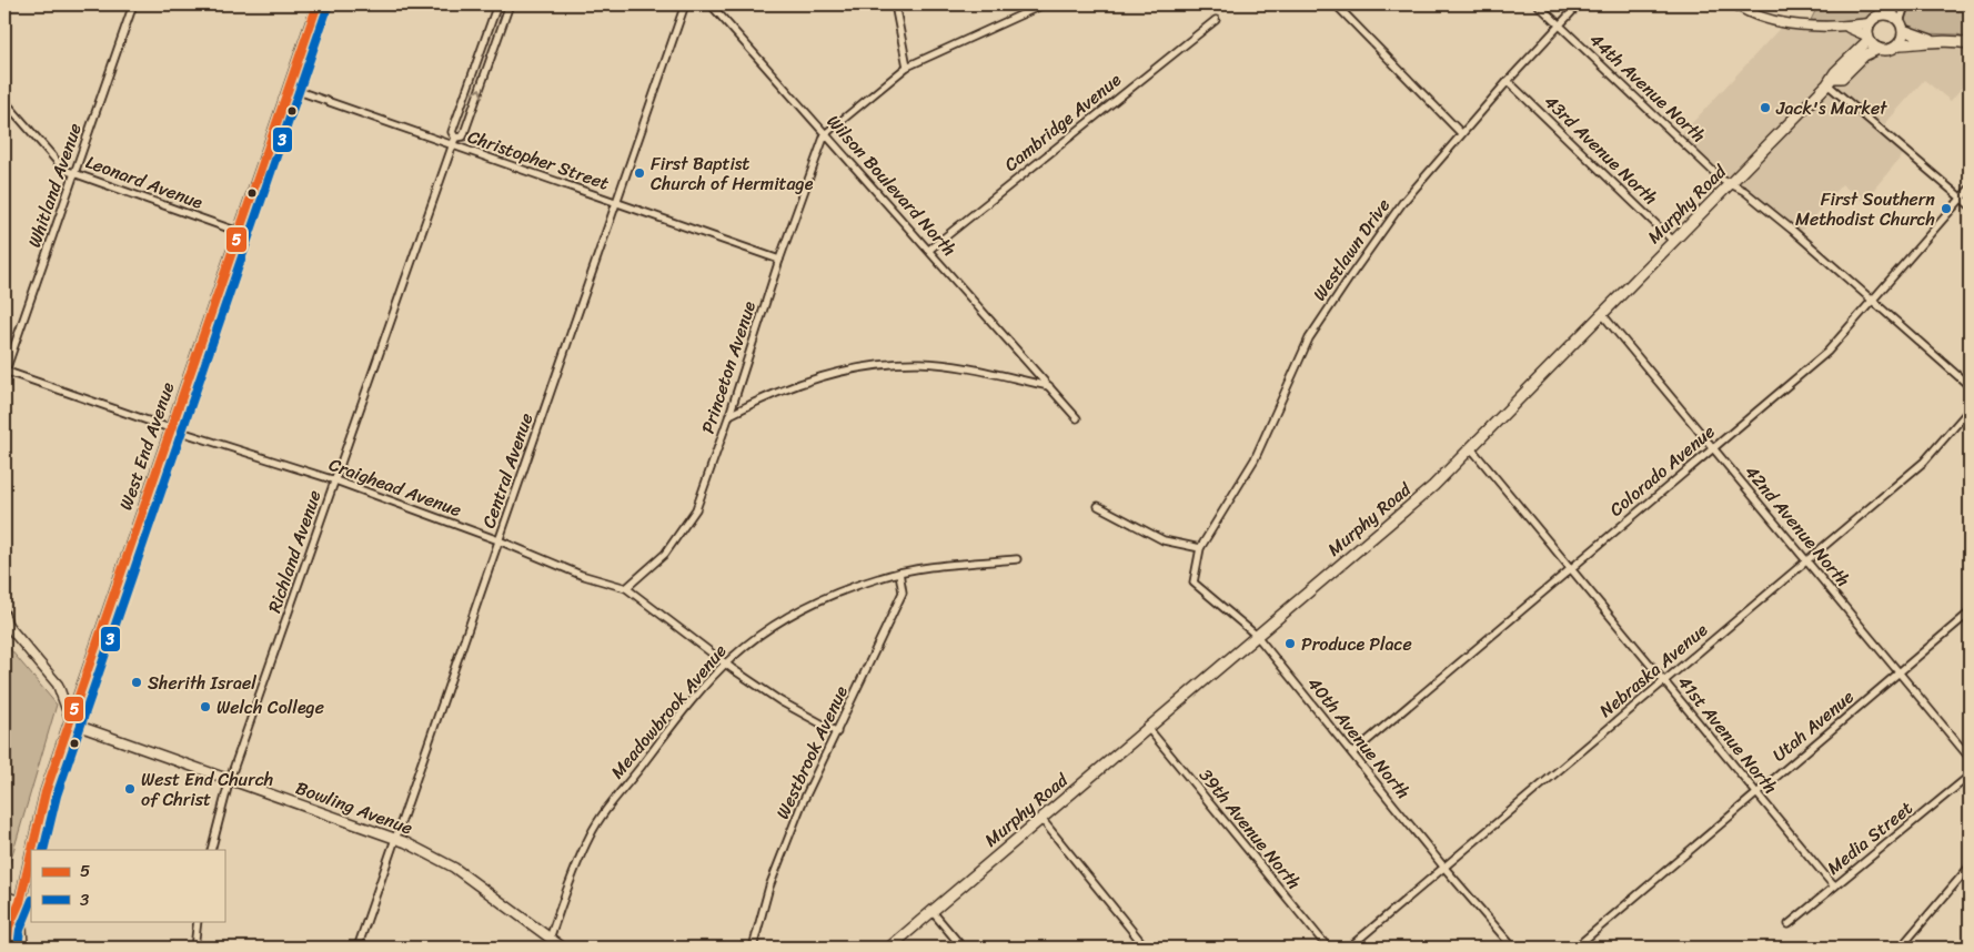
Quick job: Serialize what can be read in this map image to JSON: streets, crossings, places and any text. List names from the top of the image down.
{
  "streets": {
    "main road": ["Murphy Road", "West End Avenue"],
    "street": [
      "44th Avenue North",
      "Cambridge Avenue",
      "43rd Avenue North",
      "Christopher Street",
      "Leonard Avenue",
      "Whitland Avenue",
      "Wilson Boulevard North",
      "Westlawn Drive",
      "Princeton Avenue",
      "Central Avenue",
      "Colorado Avenue",
      "Craighead Avenue",
      "42nd Avenue North",
      "Richland Avenue",
      "Nebraska Avenue",
      "Meadowbrook Avenue",
      "Utah Avenue",
      "41st Avenue North",
      "40th Avenue North",
      "Westbrook Avenue",
      "Bowling Avenue",
      "39th Avenue North",
      "Media Street"
    ]
  },
  "crossings": [
    ["44th Avenue North", "Murphy Road"],
    ["44th Avenue North", "Westlawn Drive"],
    ["44th Avenue North", "Colorado Avenue"],
    ["Cambridge Avenue", "Wilson Boulevard North"],
    ["43rd Avenue North", "Murphy Road"],
    ["43rd Avenue North", "Westlawn Drive"],
    ["Christopher Street", "Princeton Avenue"],
    ["Christopher Street", "West End Avenue"],
    ["Christopher Street", "Central Avenue"],
    ["Christopher Street", "Richland Avenue"],
    ["Leonard Avenue", "Whitland Avenue"],
    ["Leonard Avenue", "West End Avenue"],
    ["Whitland Avenue", "Craighead Avenue"],
    ["Wilson Boulevard North", "Princeton Avenue"],
    ["Murphy Road", "42nd Avenue North"],
    ["Murphy Road", "41st Avenue North"],
    ["Murphy Road", "40th Avenue North"],
    ["Murphy Road", "39th Avenue North"],
    ["Westlawn Drive", "40th Avenue North"],
    ["Princeton Avenue", "Craighead Avenue"],
    ["West End Avenue", "Craighead Avenue"],
    ["West End Avenue", "Bowling Avenue"],
    ["Central Avenue", "Craighead Avenue"],
    ["Central Avenue", "Bowling Avenue"],
    ["Colorado Avenue", "42nd Avenue North"],
    ["Colorado Avenue", "41st Avenue North"],
    ["Colorado Avenue", "40th Avenue North"],
    ["Craighead Avenue", "Richland Avenue"],
    ["Craighead Avenue", "Meadowbrook Avenue"],
    ["Craighead Avenue", "Westbrook Avenue"],
    ["42nd Avenue North", "Nebraska Avenue"],
    ["42nd Avenue North", "Utah Avenue"],
    ["Richland Avenue", "Bowling Avenue"],
    ["Nebraska Avenue", "41st Avenue North"],
    ["Nebraska Avenue", "40th Avenue North"],
    ["Meadowbrook Avenue", "Westbrook Avenue"],
    ["Meadowbrook Avenue", "Bowling Avenue"],
    ["Utah Avenue", "41st Avenue North"],
    ["41st Avenue North", "Media Street"]
  ],
  "places": [
    "Jack's Market",
    "First Baptist Church of Hermitage",
    "First Southern Methodist Church",
    "Produce Place",
    "Sherith Israel",
    "Welch College",
    "West End Church of Christ"
  ],
  "lines": ["transit line 5", "transit line 3"],
  "legend": ["5", "3"]
}
